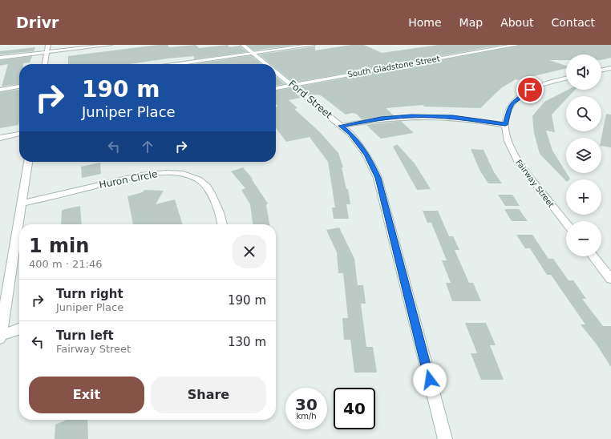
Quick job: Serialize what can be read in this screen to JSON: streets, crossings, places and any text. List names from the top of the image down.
{
  "streets": {
    "street": [
      "South Gladstone Street",
      "Ford Street",
      "Huron Circle",
      "Fairway Street"
    ]
  },
  "crossings": [
    ["South Gladstone Street", "Ford Street"]
  ],
  "page": {
    "header": "Drivr",
    "nav": [
      "Home",
      "Map",
      "About",
      "Contact"
    ],
    "map_buttons": ["+", "−"],
    "turn": ["190 m", "Juniper Place"],
    "heading": ["1 min", "400 m · 21:46"],
    "list": [
      {
        "name": "Turn right",
        "note": "Juniper Place",
        "value": "190 m"
      },
      {
        "name": "Turn left",
        "note": "Fairway Street",
        "value": "130 m"
      }
    ],
    "buttons": ["Exit", "Share"],
    "speed": "30 km/h",
    "limit": "40"
  }
}
